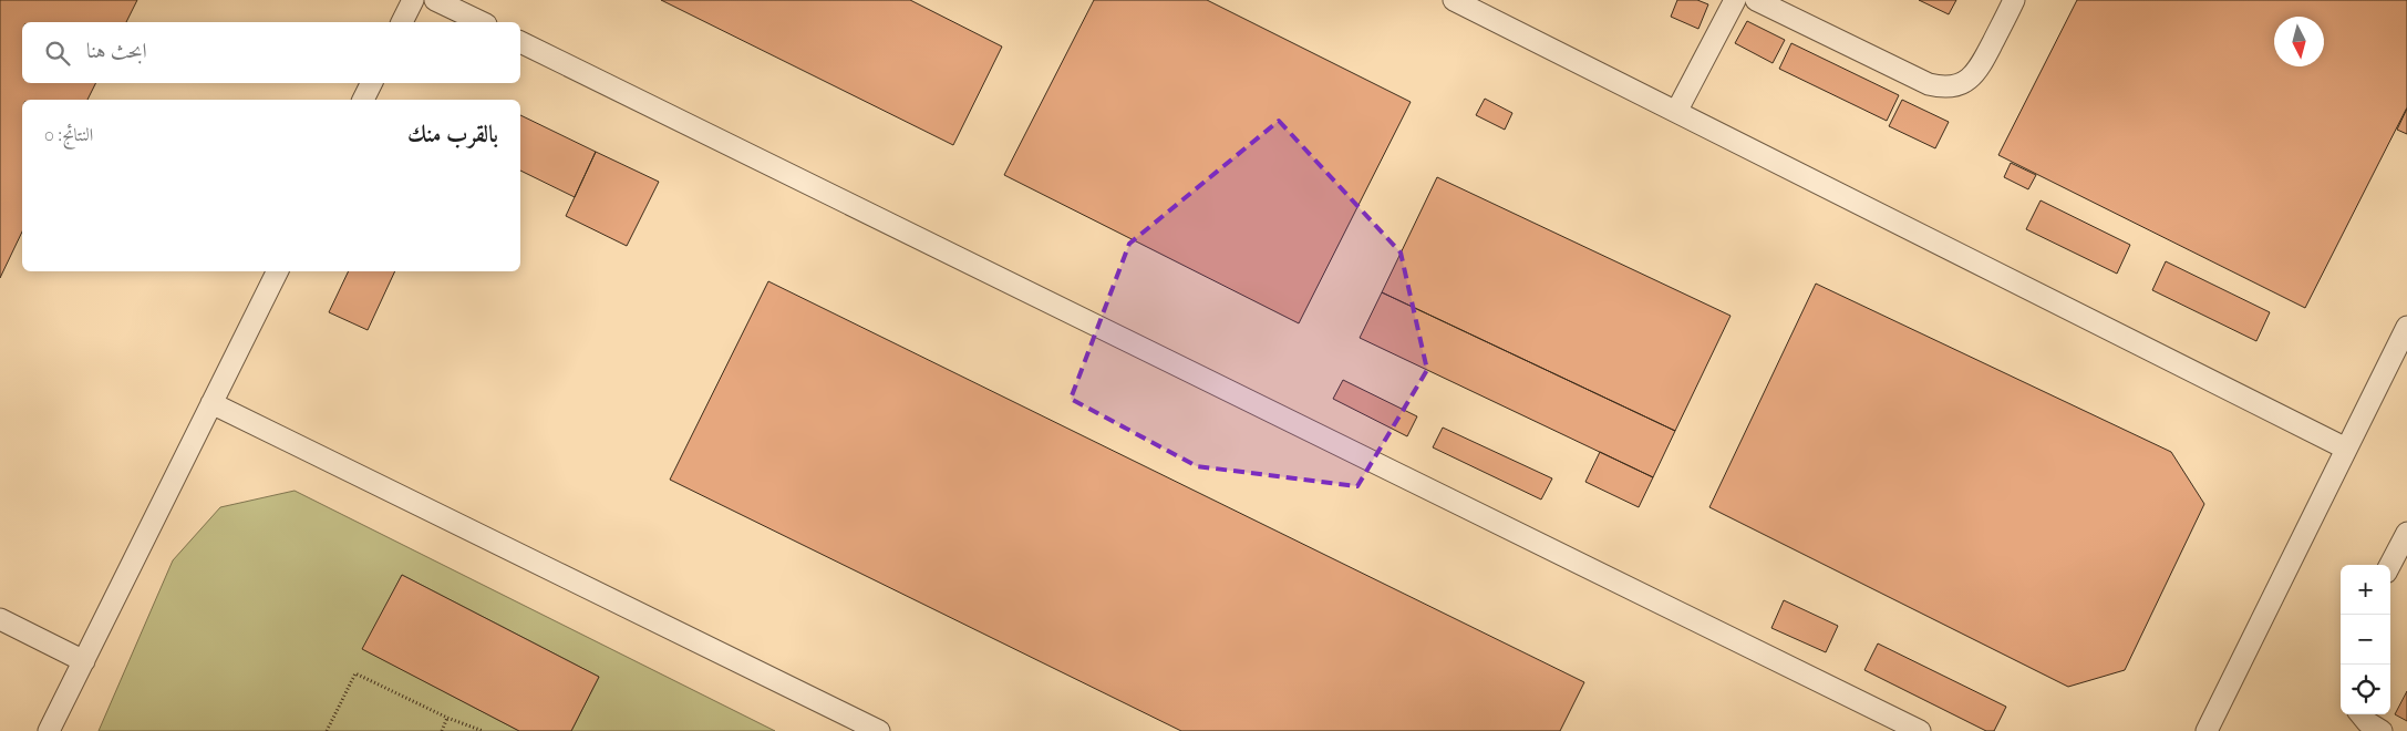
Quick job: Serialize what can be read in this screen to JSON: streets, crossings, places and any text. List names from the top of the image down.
{
  "north": "bottom",
  "page": {
    "search": "ابحث هنا",
    "heading": ["بالقرب منك", "النتائج: 0"],
    "map_buttons": ["+", "−"]
  }
}
